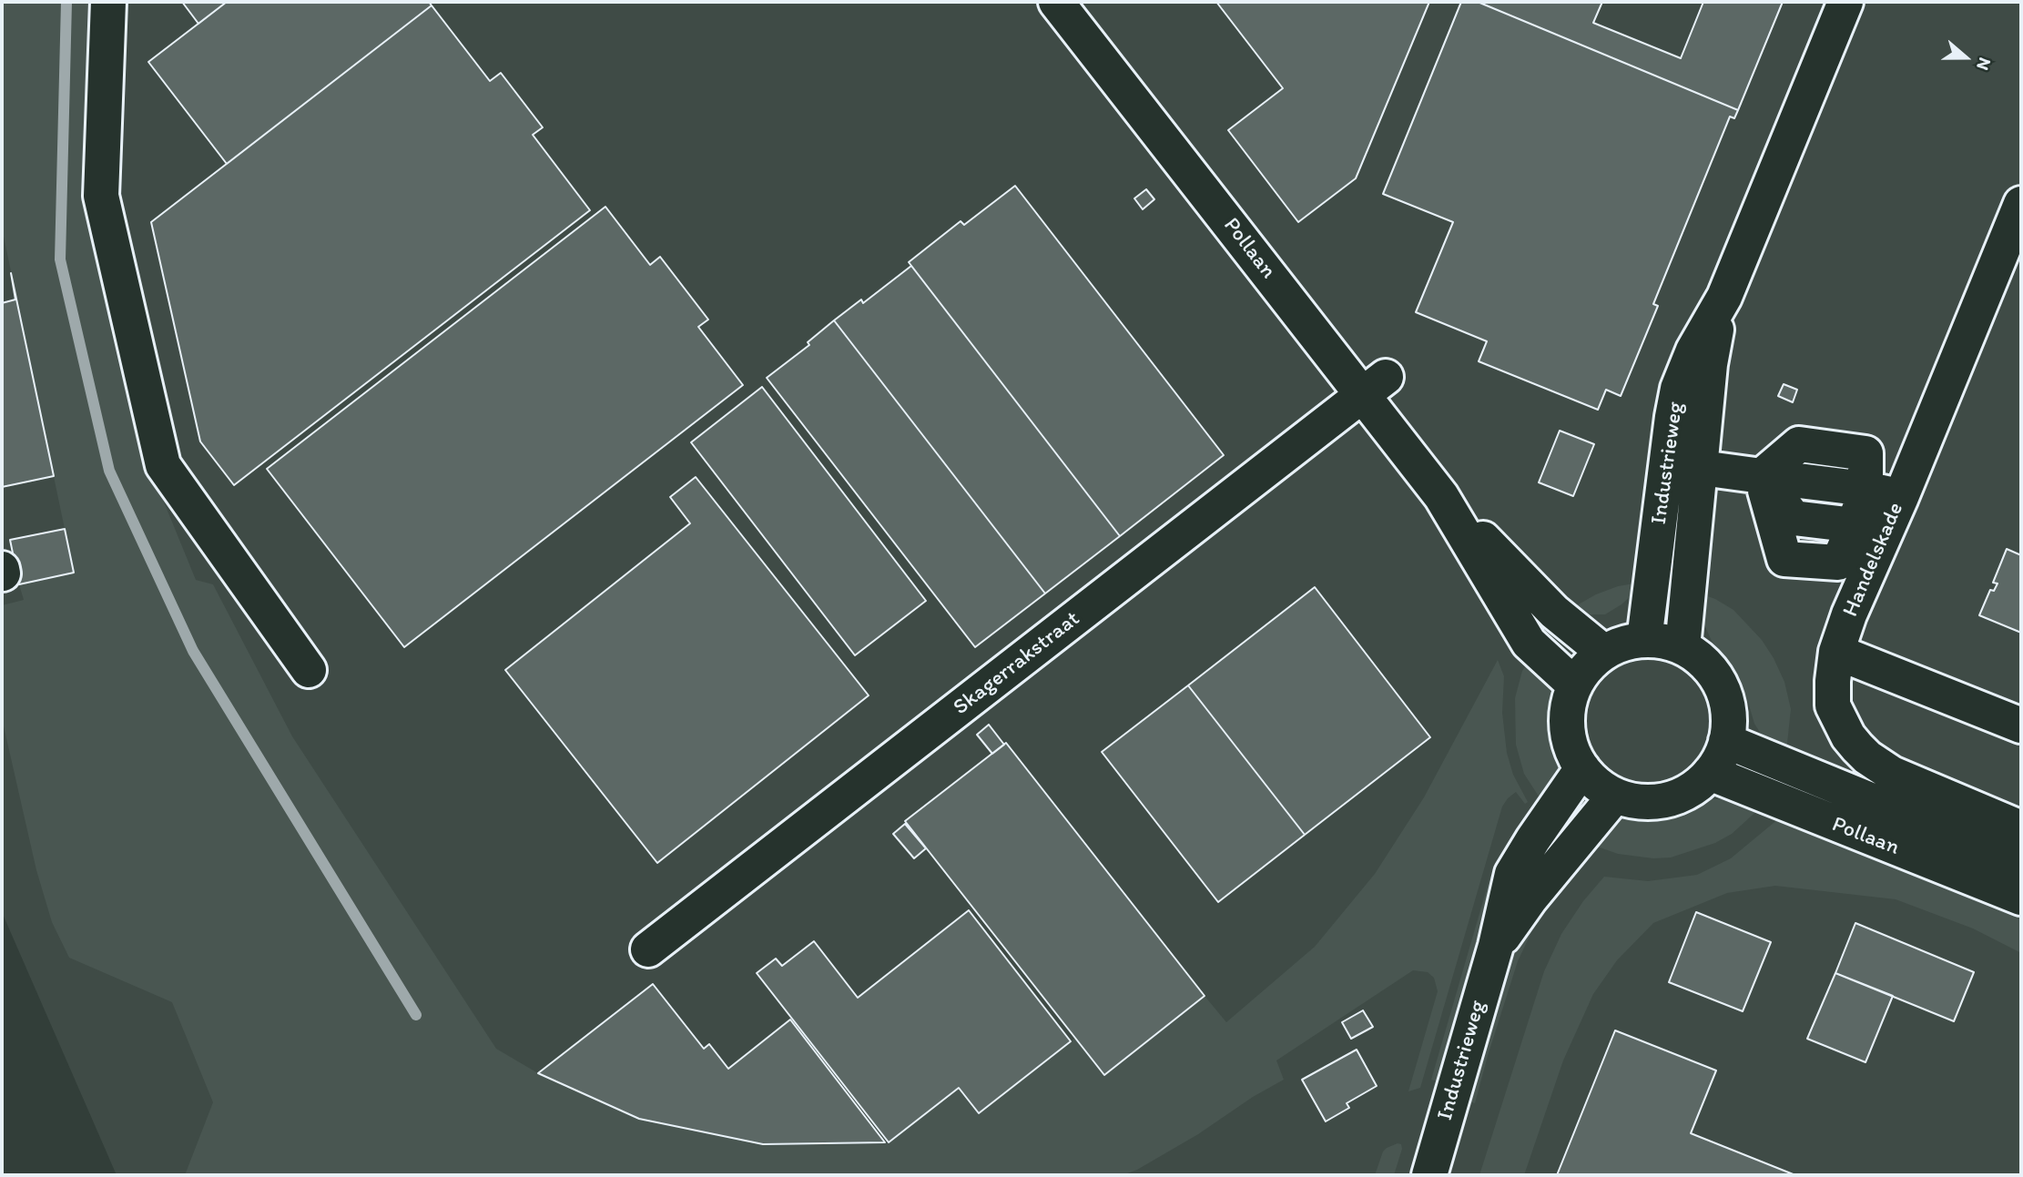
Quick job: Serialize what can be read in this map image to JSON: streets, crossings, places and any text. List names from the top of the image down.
{
  "streets": {
    "street": [
      "Pollaan",
      "Industrieweg",
      "Handelskade",
      "Skagerrakstraat"
    ]
  },
  "crossings": [
    ["Pollaan", "Industrieweg"],
    ["Pollaan", "Skagerrakstraat"]
  ],
  "north": "right"
}
